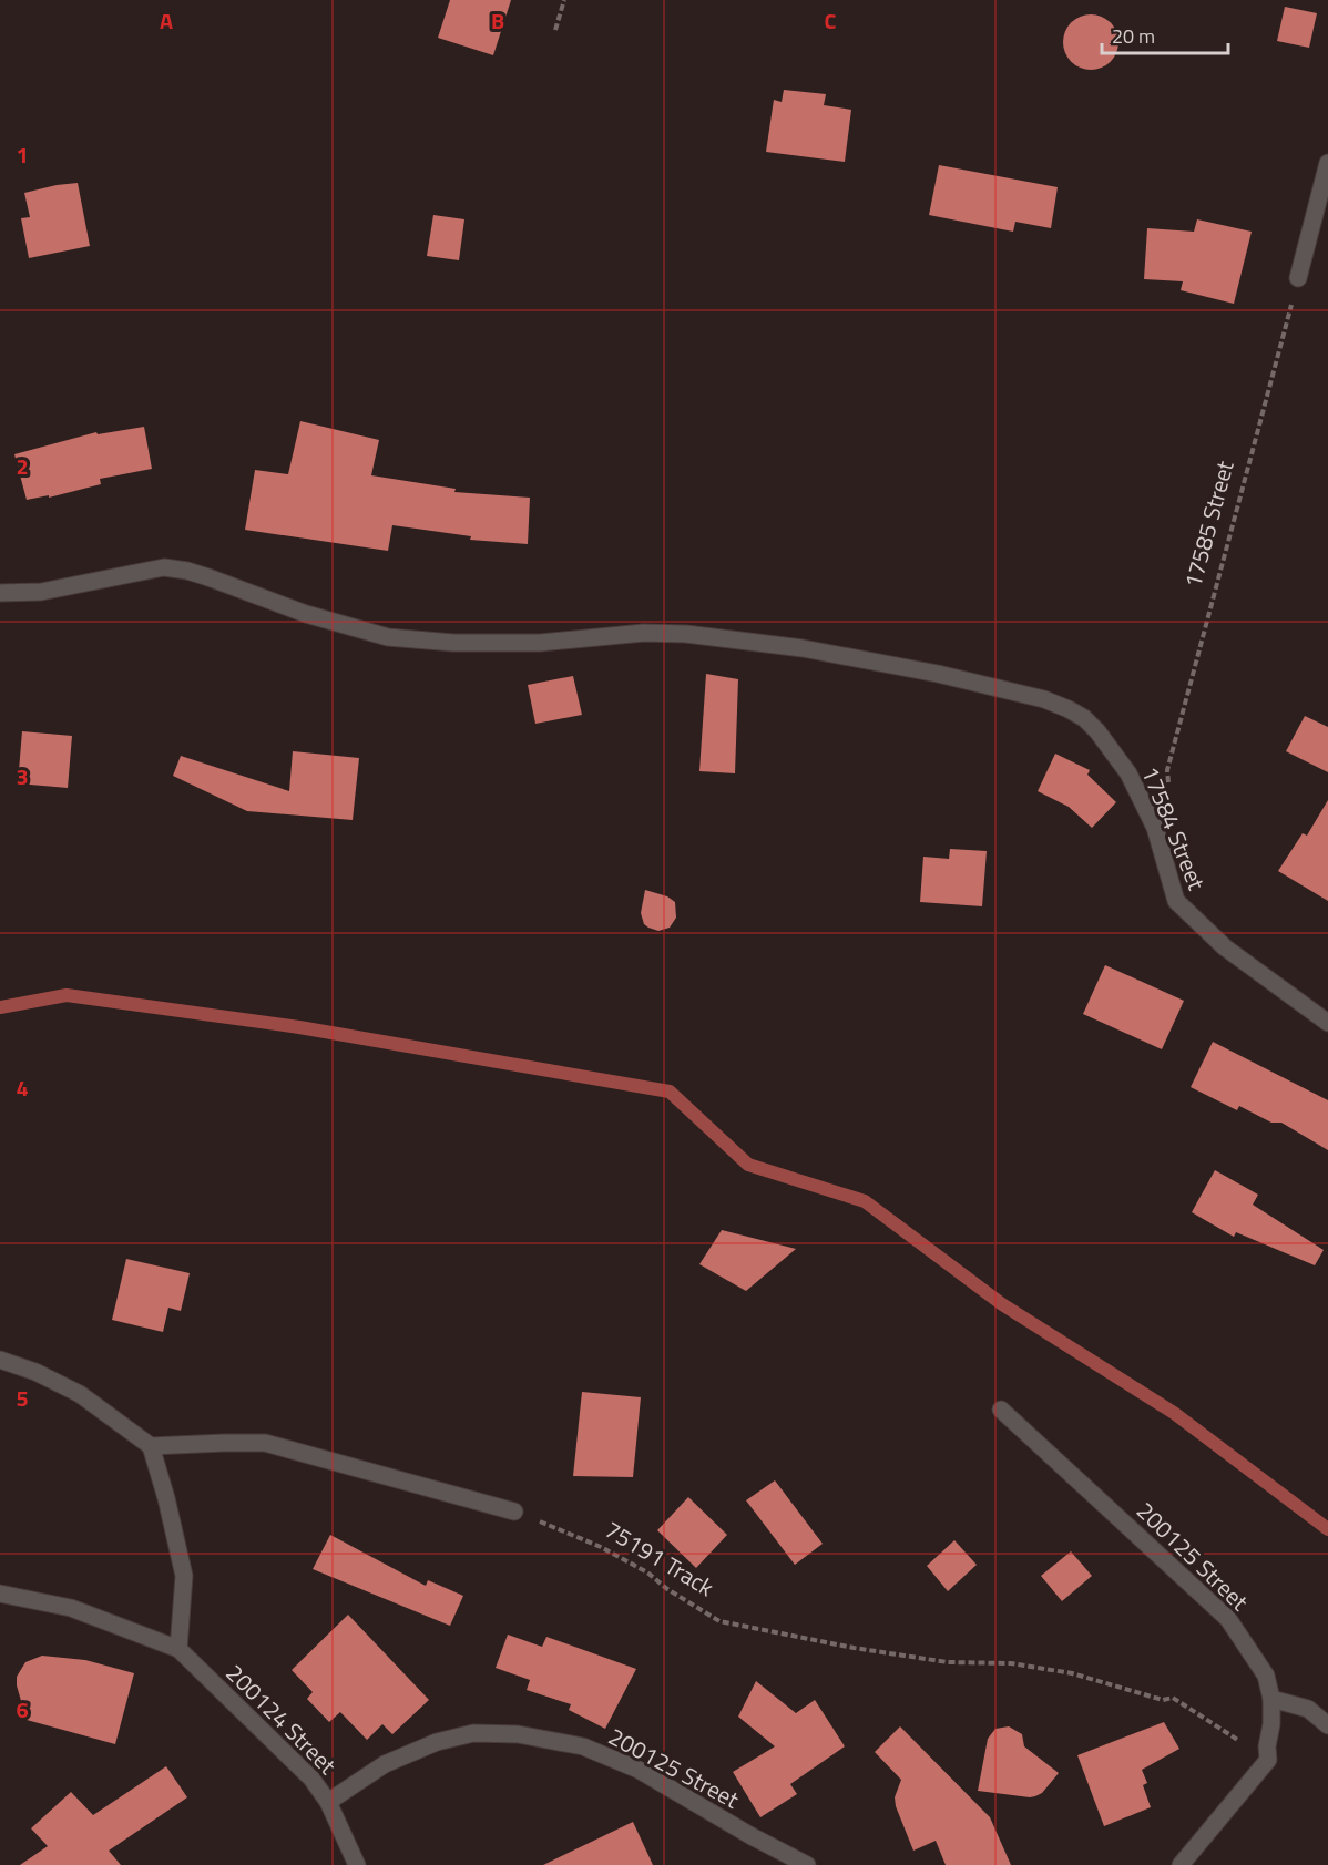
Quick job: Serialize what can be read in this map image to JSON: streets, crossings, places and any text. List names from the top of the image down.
{
  "streets": {
    "street": ["17584 Street", "200125 Street", "200124 Street"],
    "path": ["17585 Street", "75191 Track"]
  },
  "crossings": [
    ["200125 Street", "75191 Track"],
    ["200125 Street", "200124 Street"]
  ],
  "scale_bar": "20 m",
  "grid": {
    "columns": ["A", "B", "C"],
    "rows": [
      "1",
      "2",
      "3",
      "4",
      "5",
      "6"
    ]
  }
}
